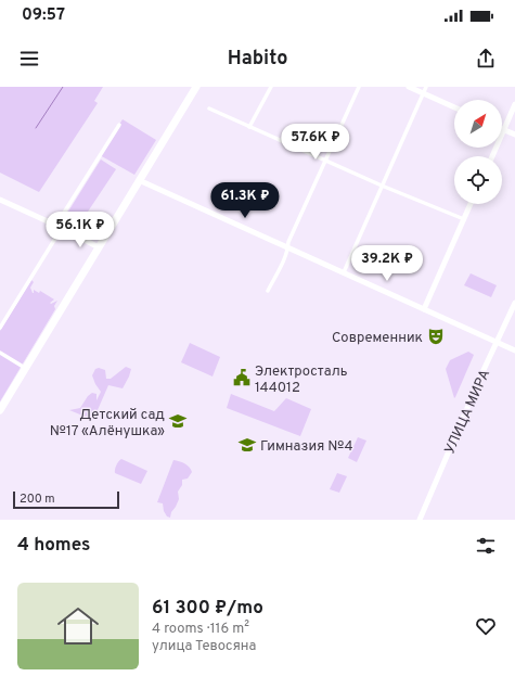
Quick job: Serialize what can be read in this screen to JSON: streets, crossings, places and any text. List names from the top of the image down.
{
  "streets": {
    "main road": ["УЛИЦА МИРА"]
  },
  "places": {
    "theatre": ["Современник"],
    "public building": ["Электросталь 144012"],
    "school or university": ["Детский сад №17 «Алёнушка»", "Гимназия №4"]
  },
  "scale_bar": "200 m",
  "north": "top right",
  "page": {
    "status": "09:57",
    "header": "Habito",
    "price": [
      "57.6K ₽",
      "61.3K ₽",
      "56.1K ₽",
      "39.2K ₽"
    ],
    "scale": "200 m",
    "heading": "4 homes",
    "list": [
      {
        "name": "61 300 ₽/mo",
        "note": "4 rooms · 116 m² · улица Тевосяна"
      }
    ]
  }
}
